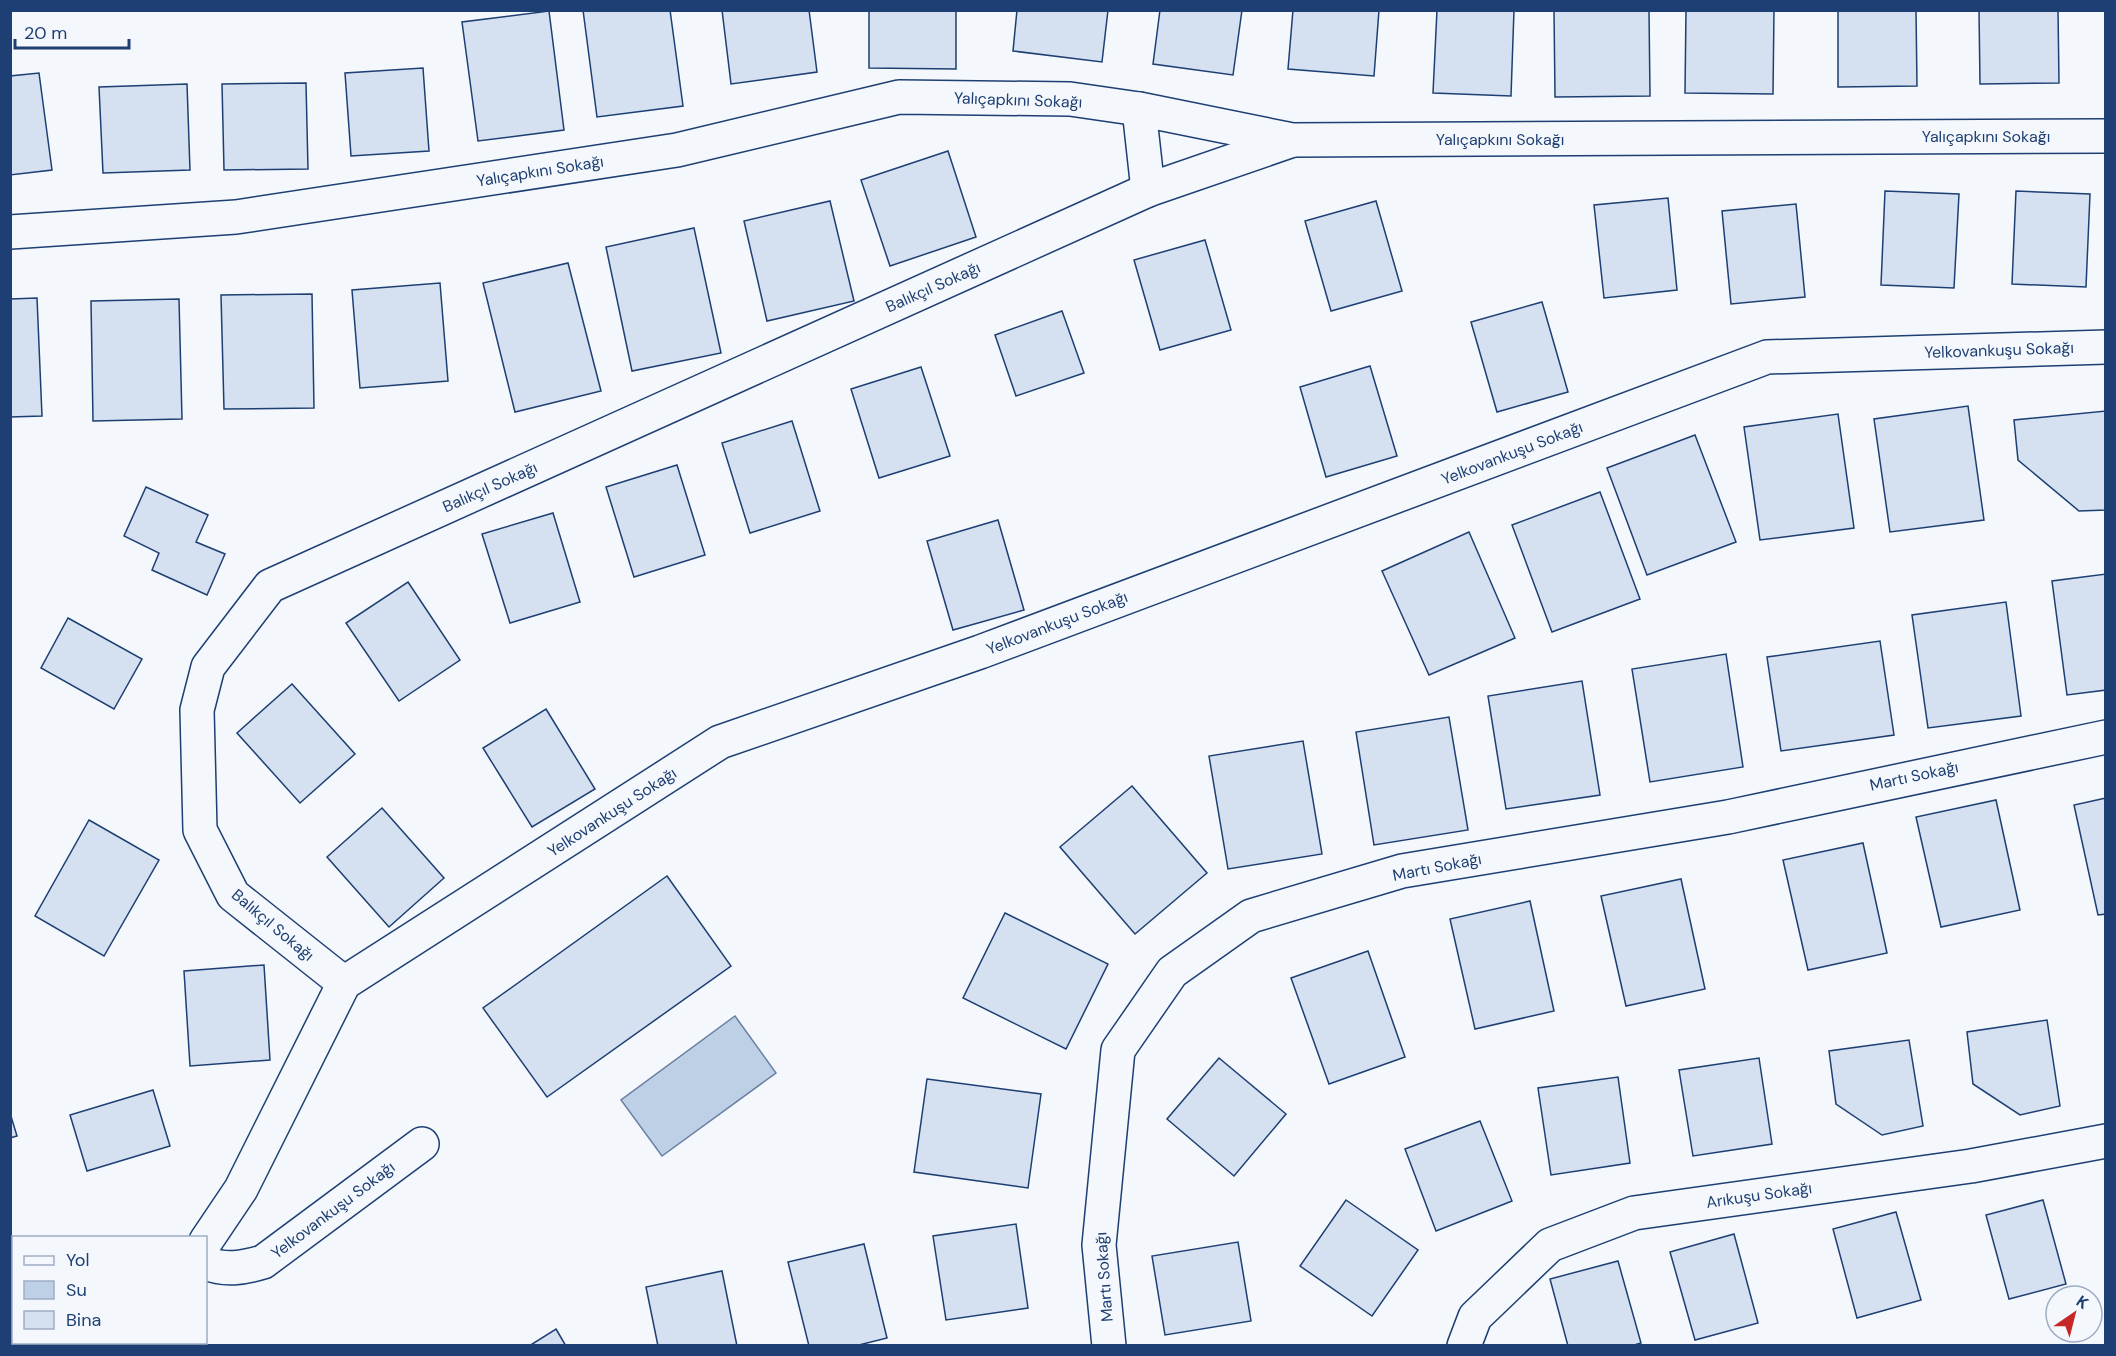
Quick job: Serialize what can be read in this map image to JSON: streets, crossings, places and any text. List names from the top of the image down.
{
  "streets": {
    "street": [
      "Yalıçapkını Sokağı",
      "Balıkçıl Sokağı",
      "Yelkovankuşu Sokağı",
      "Martı Sokağı",
      "Arıkuşu Sokağı"
    ]
  },
  "crossings": [
    ["Yalıçapkını Sokağı", "Balıkçıl Sokağı"],
    ["Balıkçıl Sokağı", "Yelkovankuşu Sokağı"]
  ],
  "legend": ["Yol", "Su", "Bina"],
  "scale_bar": "20 m",
  "north": "top right"
}
